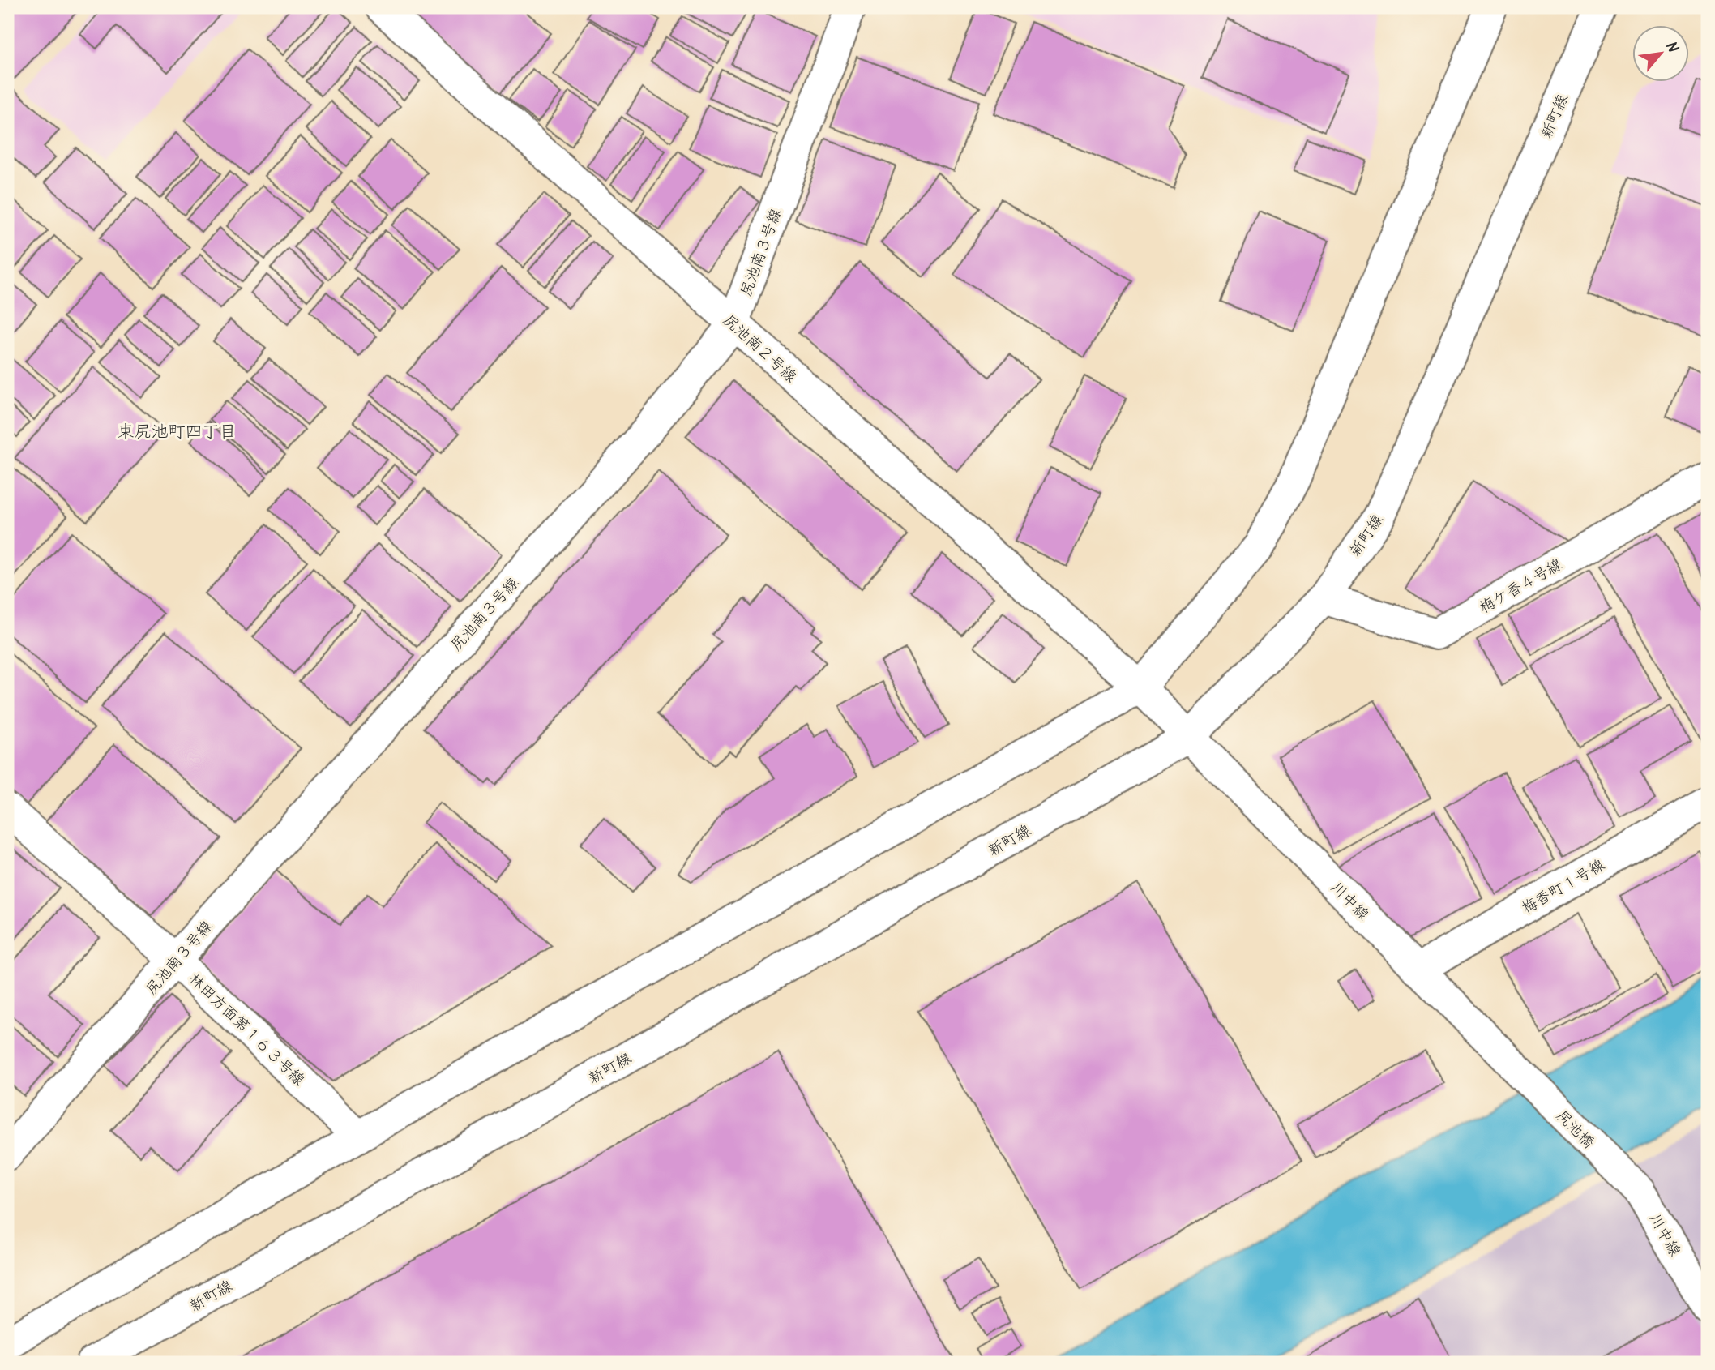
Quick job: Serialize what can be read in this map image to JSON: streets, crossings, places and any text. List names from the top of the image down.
{
  "streets": {
    "street": [
      "新町線",
      "尻池南３号線",
      "尻池南２号線",
      "梅ケ香４号線",
      "梅香町１号線",
      "川中線",
      "林田方面第１６３号線",
      "尻池橋"
    ]
  },
  "crossings": [
    ["新町線", "尻池南２号線"],
    ["新町線", "梅ケ香４号線"],
    ["新町線", "川中線"],
    ["尻池南３号線", "尻池南２号線"],
    ["尻池南３号線", "林田方面第１６３号線"],
    ["尻池南２号線", "川中線"],
    ["梅香町１号線", "川中線"],
    ["川中線", "尻池橋"]
  ],
  "districts": ["東尻池町四丁目"],
  "north": "top right"
}
